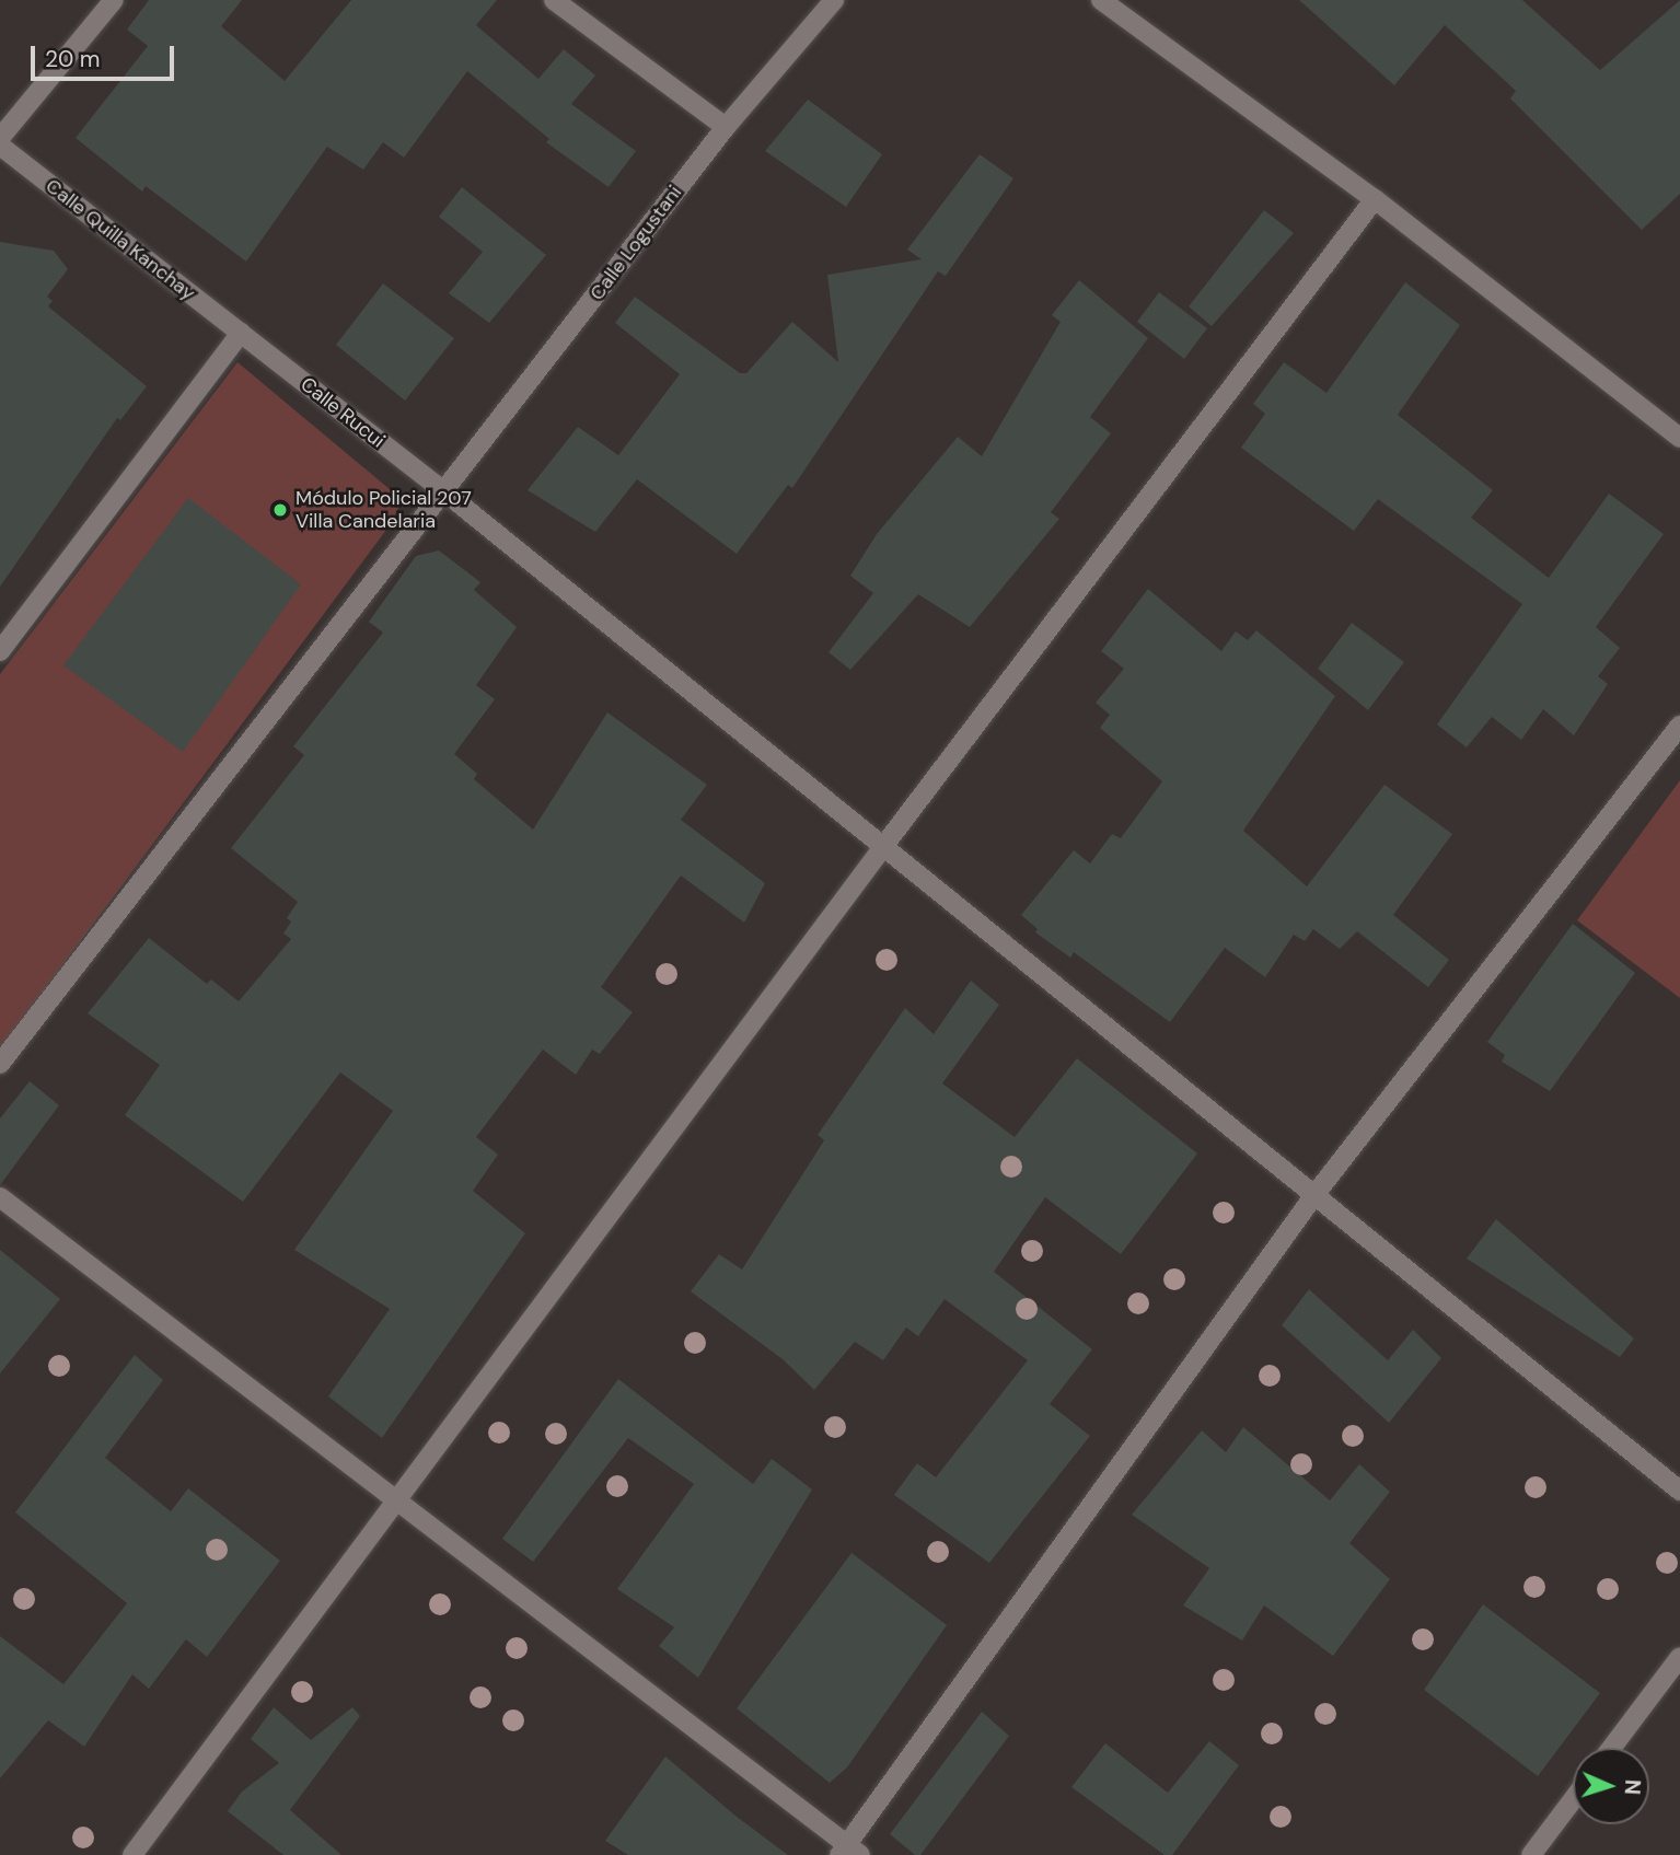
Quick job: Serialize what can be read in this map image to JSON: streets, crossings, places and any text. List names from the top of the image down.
{
  "streets": {
    "street": ["Calle Quilla Kanchay", "Calle Logustani", "Calle Rucui"]
  },
  "crossings": [
    ["Calle Quilla Kanchay", "Calle Rucui"],
    ["Calle Logustani", "Calle Rucui"]
  ],
  "places": ["Módulo Policial 207 Villa Candelaria"],
  "scale_bar": "20 m",
  "north": "right"
}
